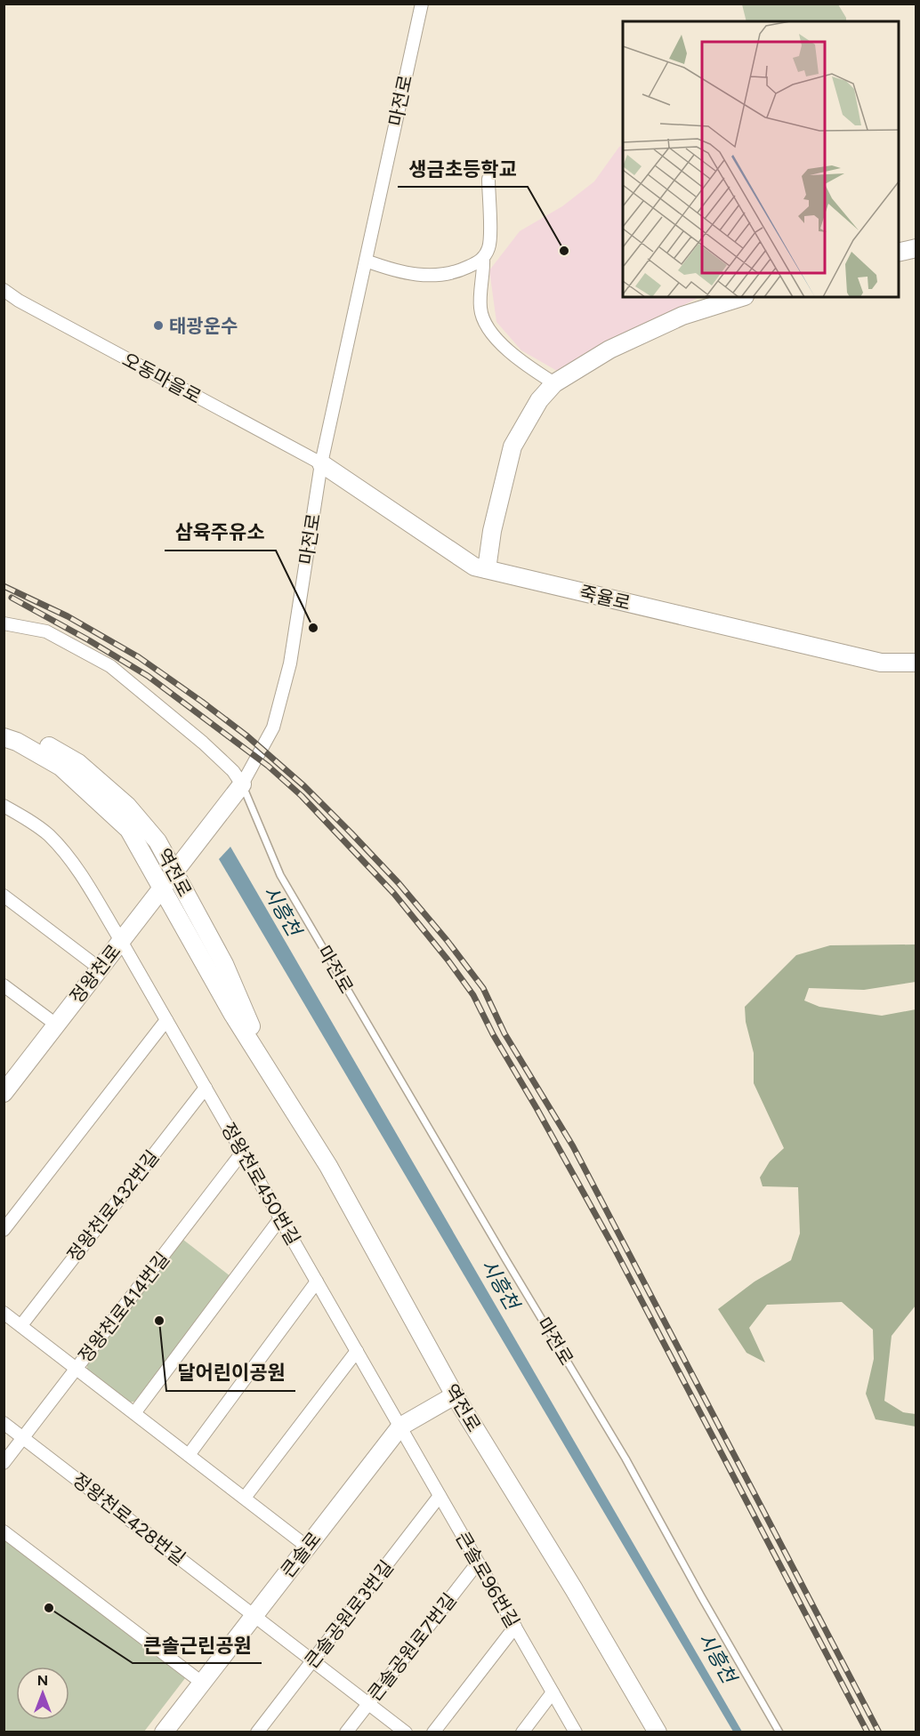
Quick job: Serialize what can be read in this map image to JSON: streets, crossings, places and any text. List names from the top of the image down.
{
  "streets": {
    "street": [
      "마전로",
      "오동마을로",
      "죽율로",
      "역전로",
      "정왕천로",
      "정왕천로450번길",
      "정왕천로432번길",
      "정왕천로414번길",
      "정왕천로428번길",
      "큰솔로",
      "큰솔로96번길",
      "큰솔공원로3번길",
      "큰솔공원로7번길"
    ]
  },
  "crossings": [
    ["마전로", "오동마을로"],
    ["마전로", "죽율로"],
    ["마전로", "정왕천로"],
    ["오동마을로", "죽율로"],
    ["역전로", "정왕천로"],
    ["역전로", "큰솔로"],
    ["정왕천로", "정왕천로450번길"],
    ["정왕천로450번길", "정왕천로432번길"],
    ["정왕천로450번길", "정왕천로414번길"],
    ["정왕천로450번길", "큰솔로"],
    ["정왕천로450번길", "큰솔로96번길"],
    ["정왕천로414번길", "정왕천로428번길"],
    ["정왕천로428번길", "큰솔로"],
    ["정왕천로428번길", "큰솔공원로3번길"],
    ["정왕천로428번길", "큰솔공원로7번길"],
    ["큰솔로", "큰솔로96번길"],
    ["큰솔로96번길", "큰솔공원로3번길"],
    ["큰솔로96번길", "큰솔공원로7번길"]
  ],
  "water": ["시흥천"],
  "places": [
    "생금초등학교",
    "태광운수",
    "삼육주유소",
    "달어린이공원",
    "큰솔근린공원"
  ],
  "north": "top"
}
